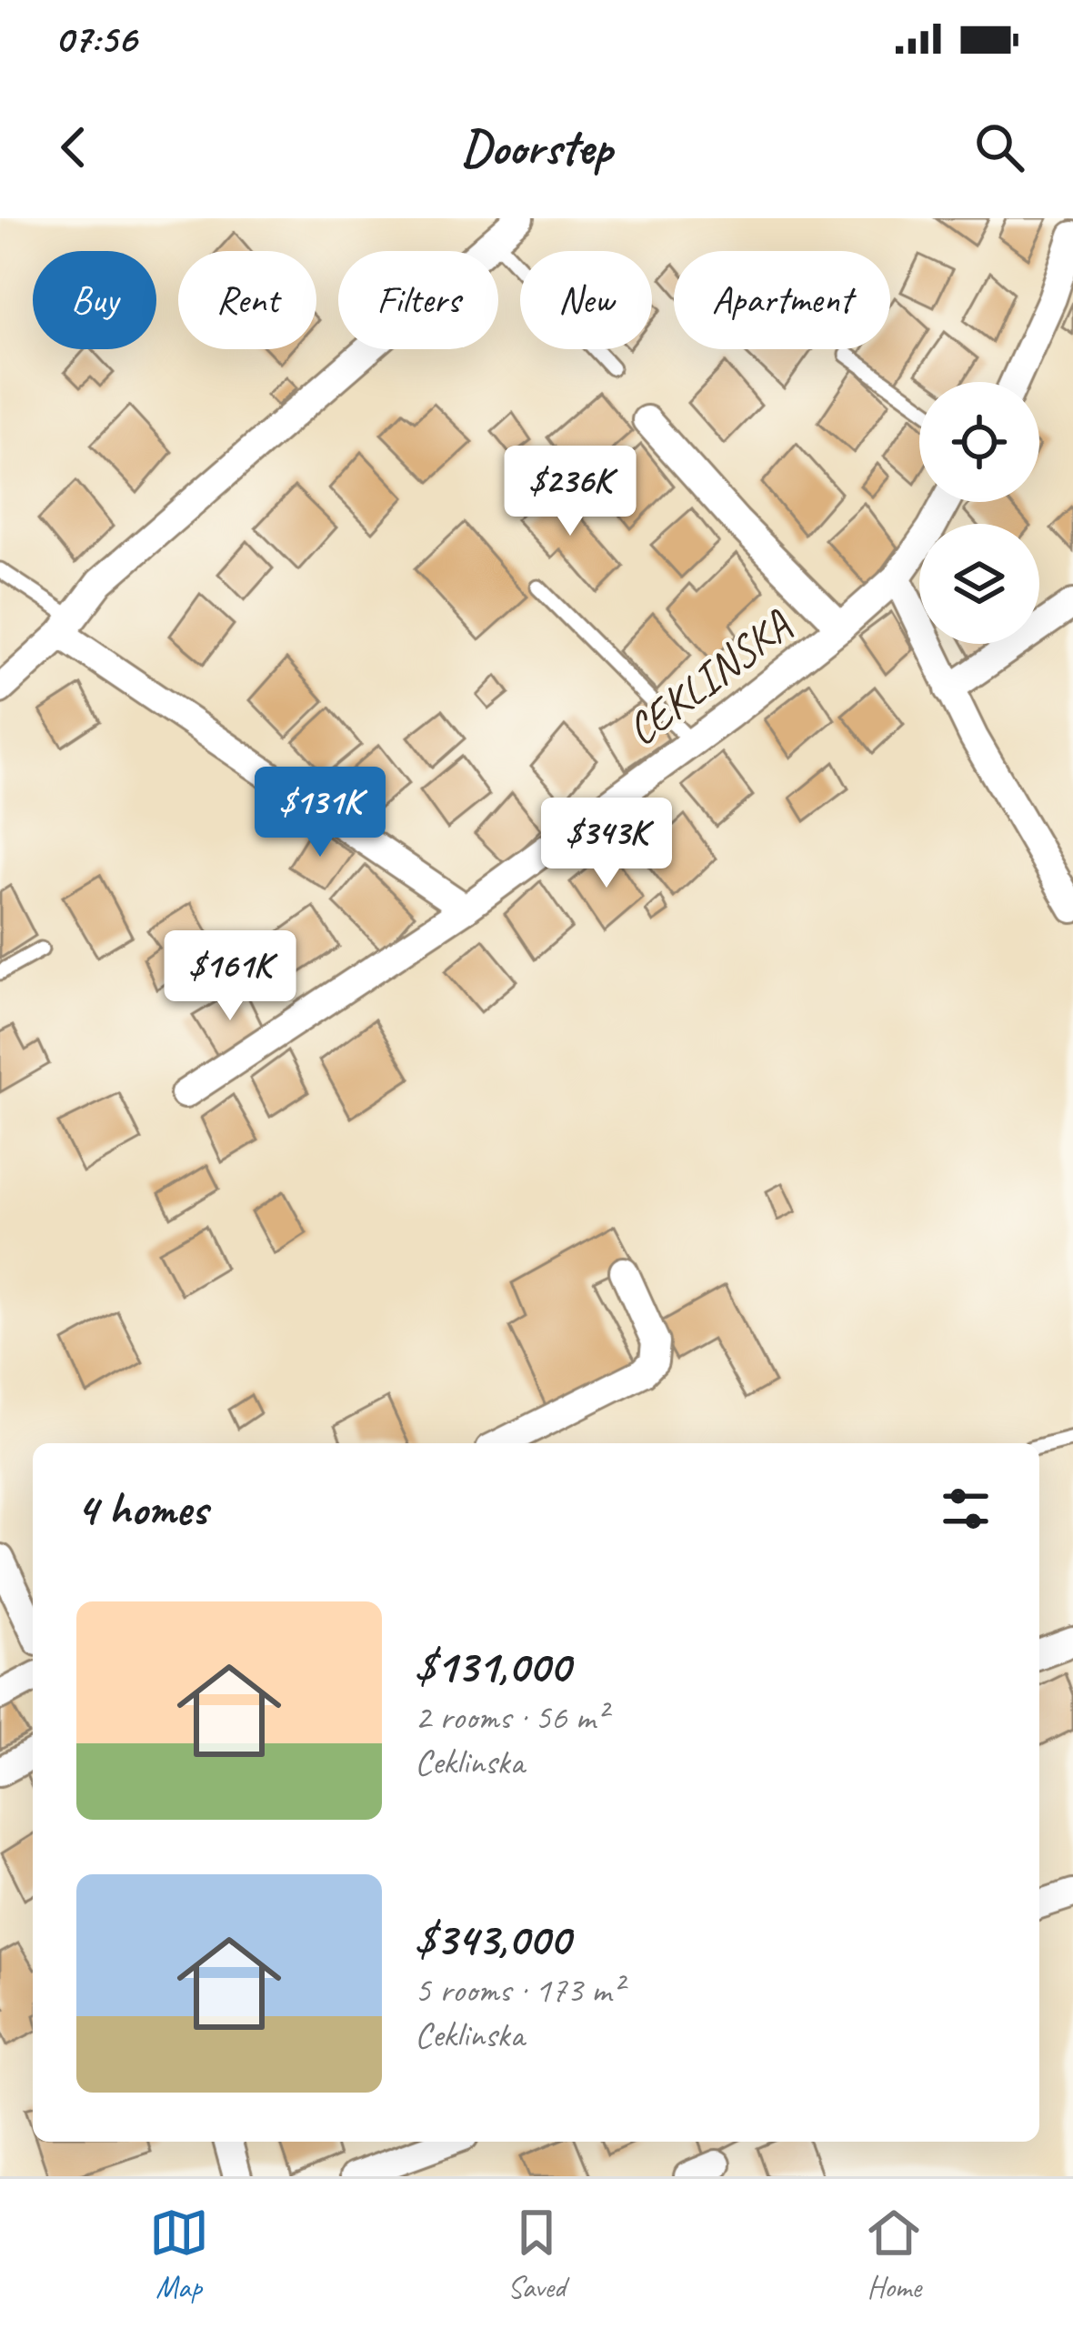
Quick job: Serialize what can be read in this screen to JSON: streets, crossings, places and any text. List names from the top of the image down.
{
  "streets": {
    "street": ["CEKLINSKA"]
  },
  "page": {
    "status": "07:56",
    "header": "Doorstep",
    "chip": [
      "Buy",
      "Rent",
      "Filters",
      "New",
      "Apartment"
    ],
    "price": [
      "$236K",
      "$131K",
      "$343K",
      "$161K"
    ],
    "heading": "4 homes",
    "list": [
      {
        "name": "$131,000",
        "note": "2 rooms · 56 m² · Ceklinska"
      },
      {
        "name": "$343,000",
        "note": "5 rooms · 173 m² · Ceklinska"
      }
    ],
    "tabs": ["Map", "Saved", "Home"]
  }
}
